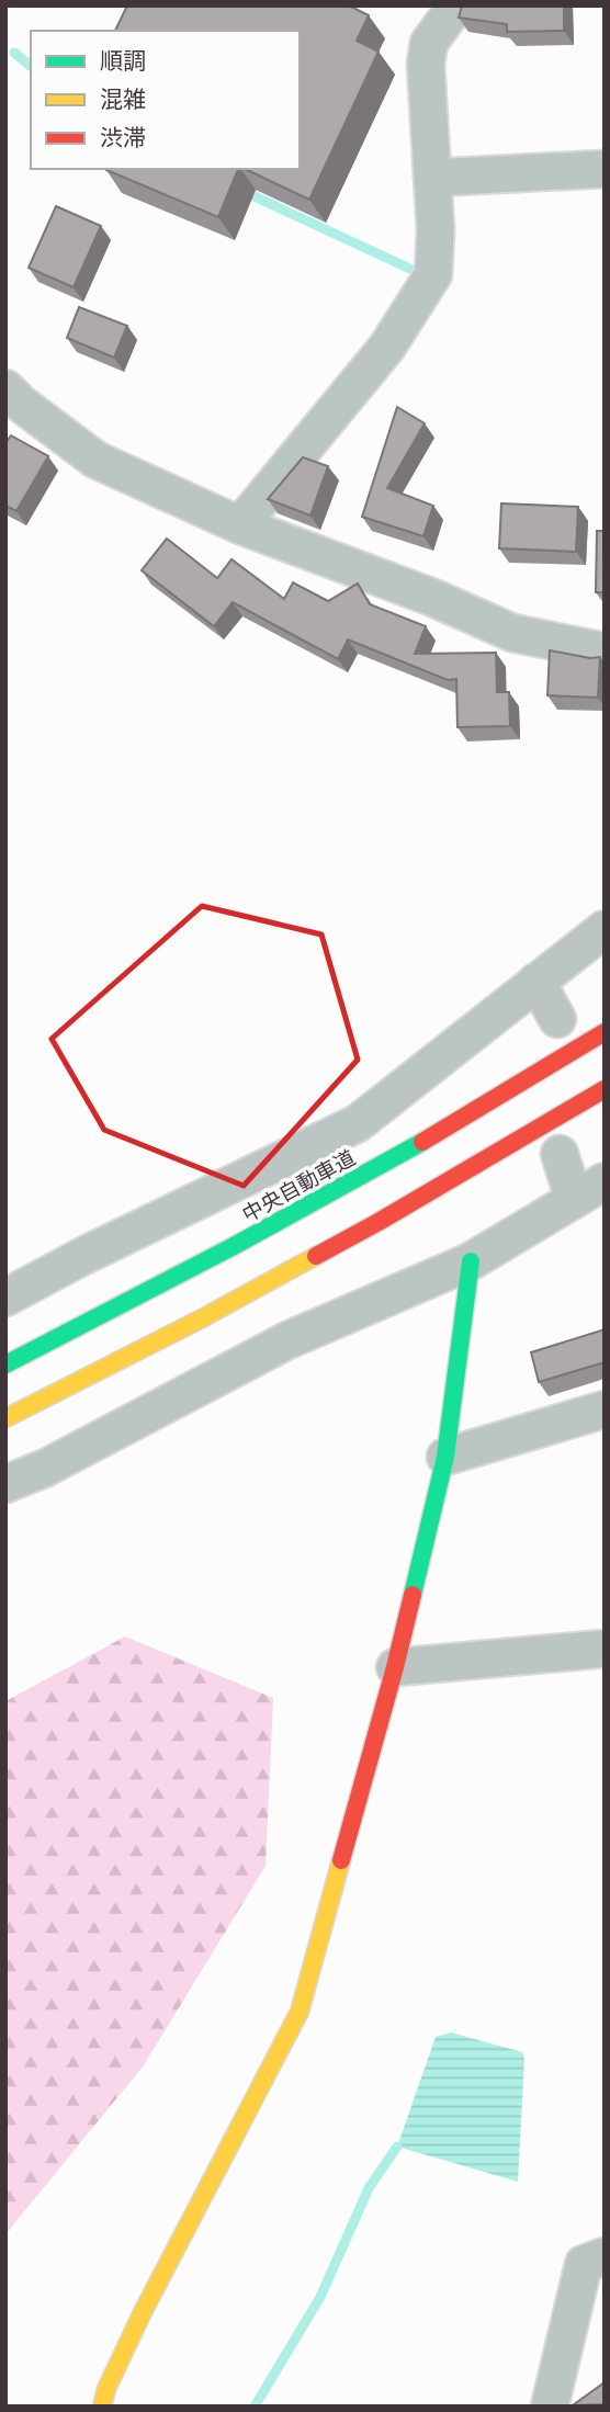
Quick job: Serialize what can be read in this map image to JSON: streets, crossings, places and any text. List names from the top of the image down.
{
  "streets": {
    "main road": ["中央自動車道"]
  },
  "legend": ["順調", "混雑", "渋滞"]
}
